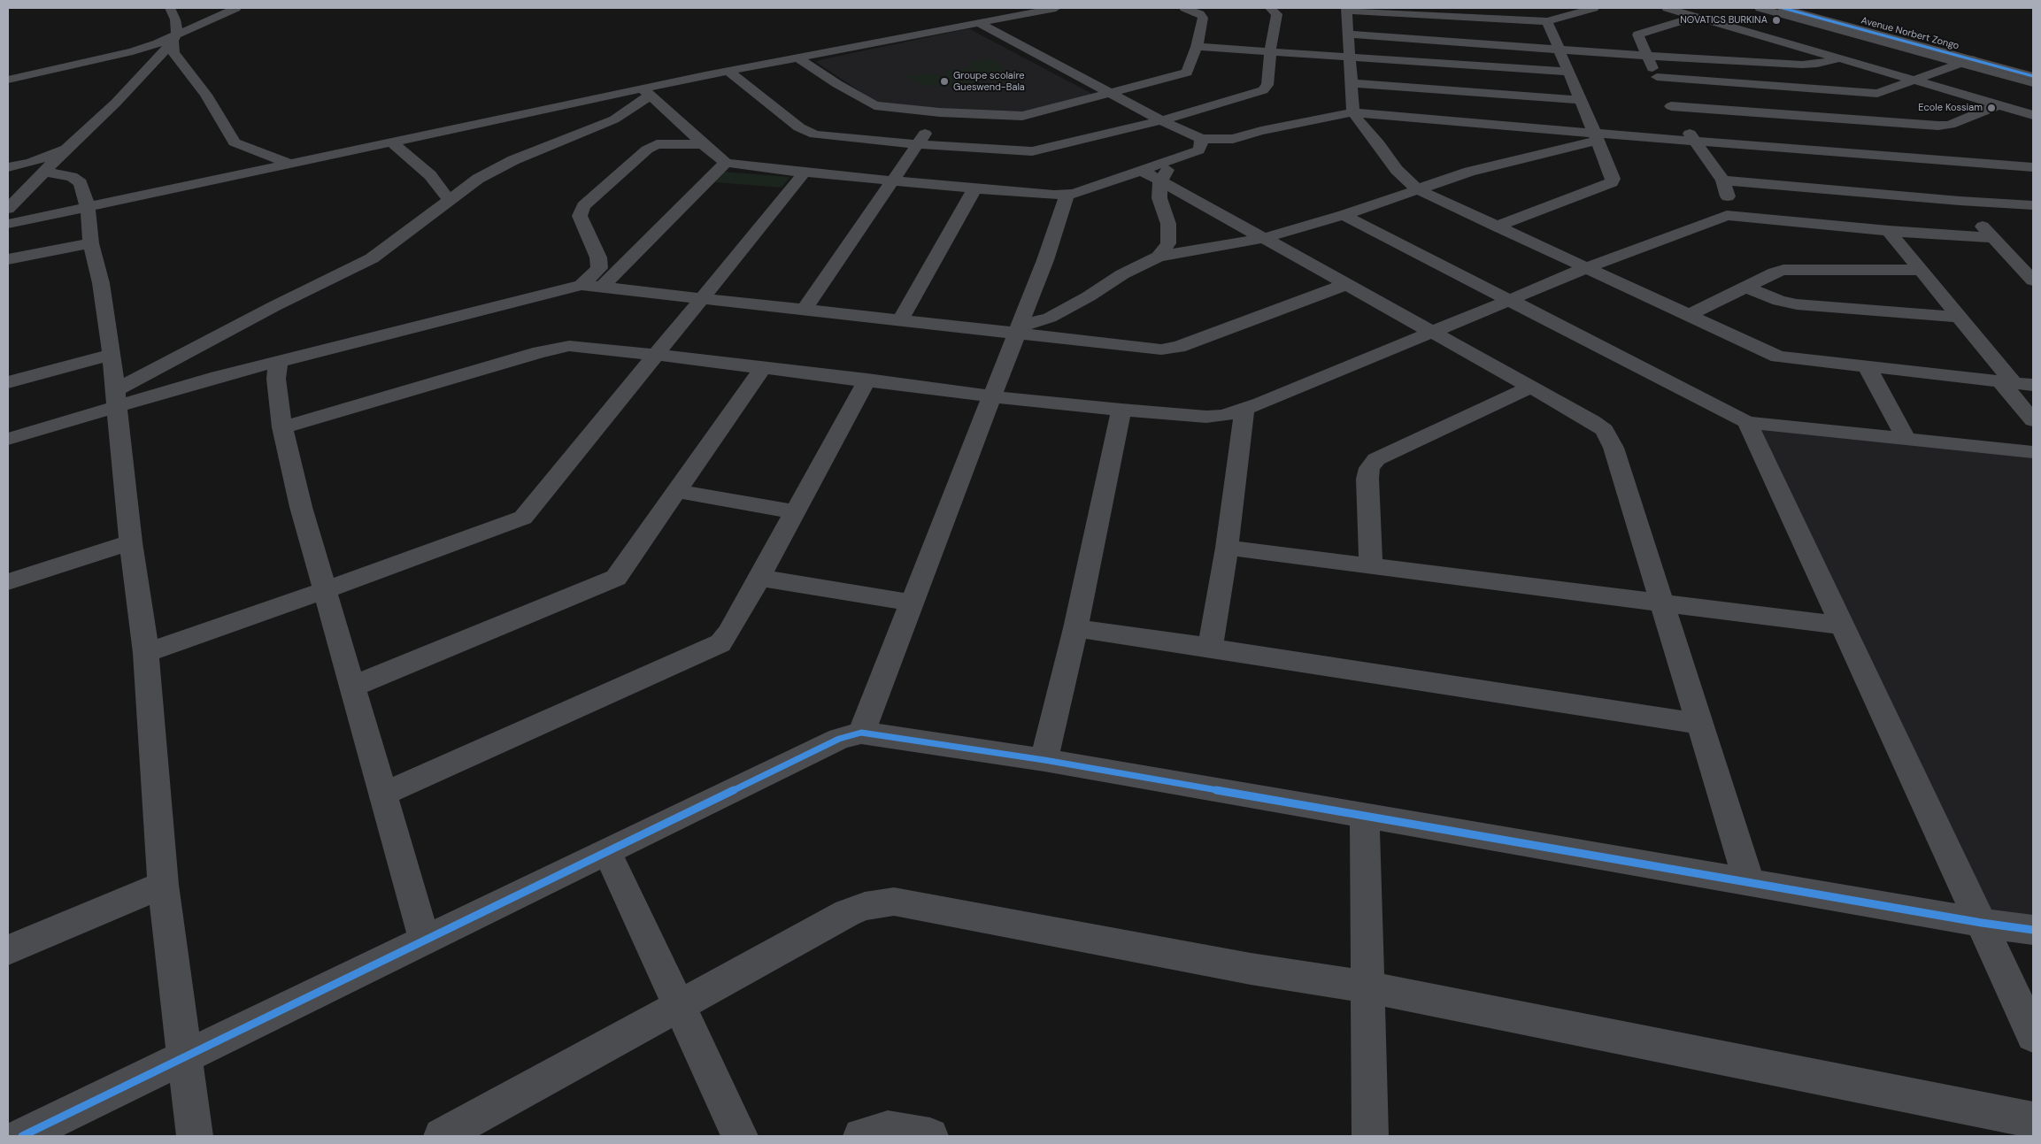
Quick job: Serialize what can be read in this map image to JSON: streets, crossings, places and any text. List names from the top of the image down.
{
  "streets": {
    "main road": ["Avenue Norbert Zongo"]
  },
  "places": ["NOVATICS BURKINA", "Groupe scolaire Gueswend-Bala", "Ecole Kossiam"]
}
